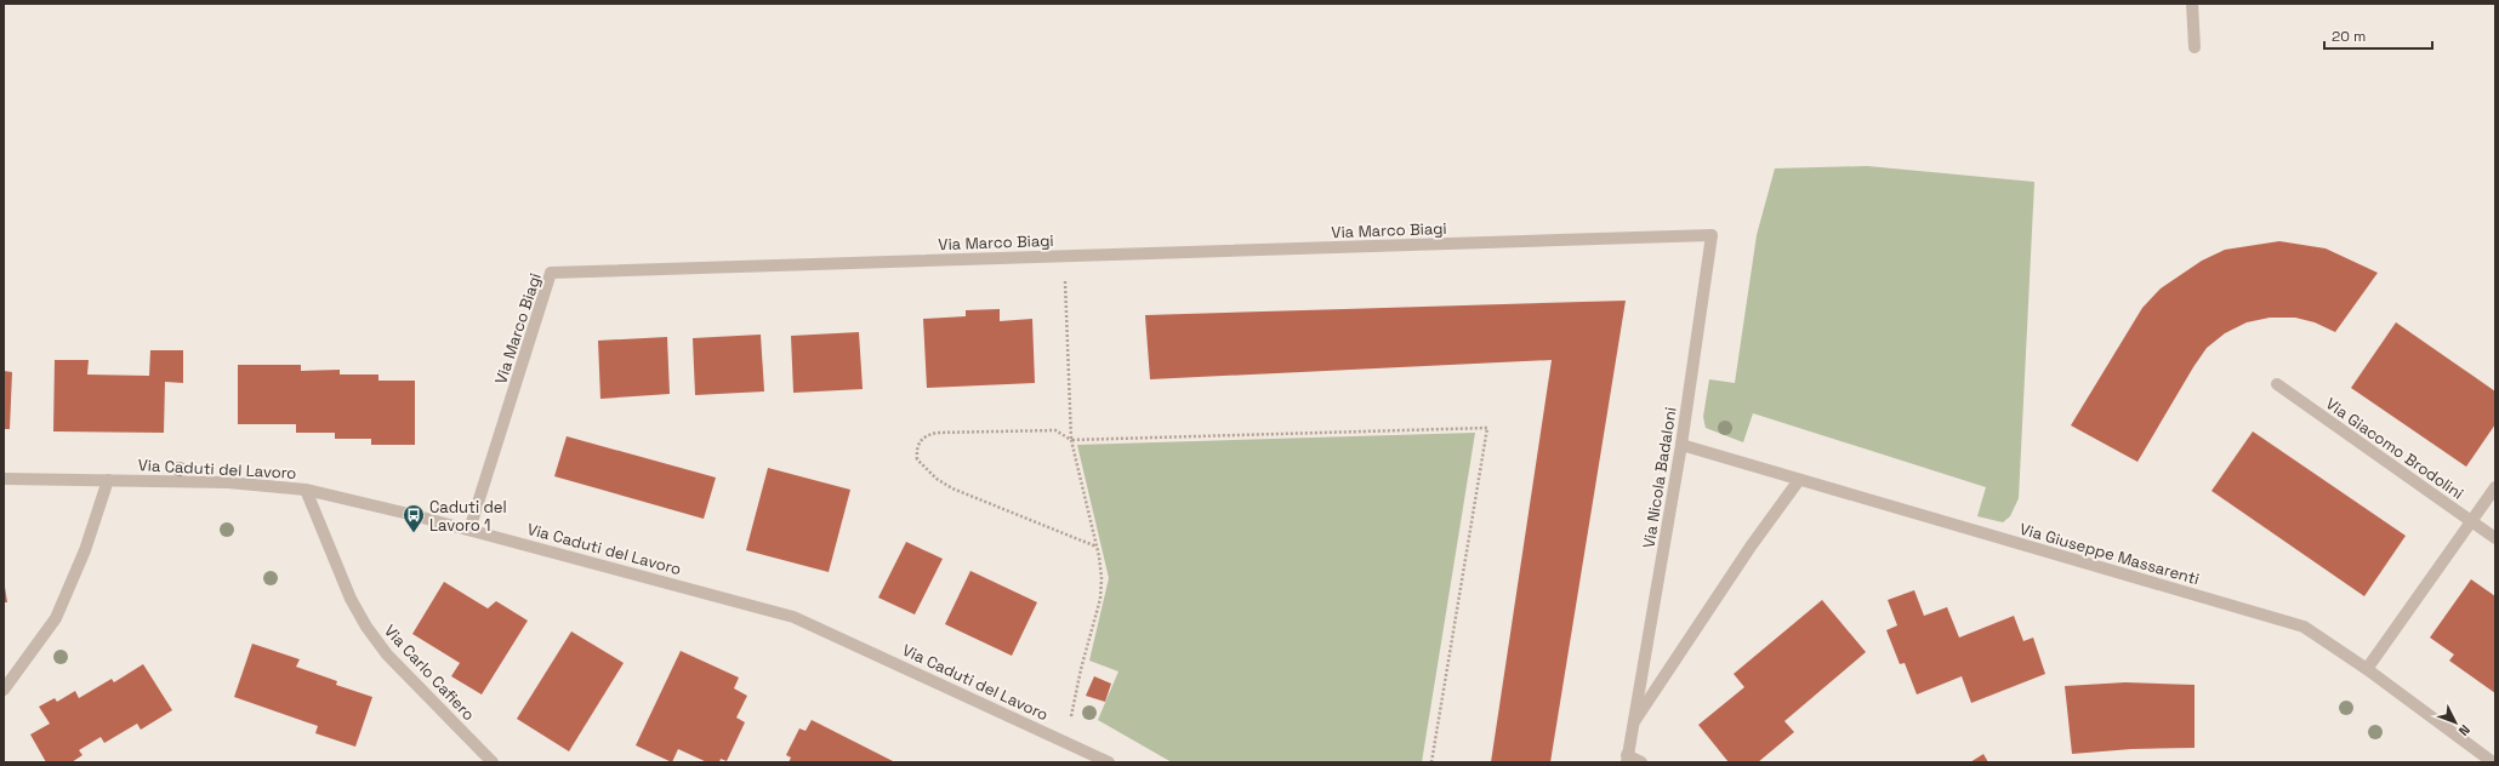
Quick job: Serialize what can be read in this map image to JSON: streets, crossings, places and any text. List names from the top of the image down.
{
  "streets": {
    "street": [
      "Via Marco Biagi",
      "Via Giacomo Brodolini",
      "Via Caduti del Lavoro",
      "Via Nicola Badaloni",
      "Via Giuseppe Massarenti",
      "Via Carlo Cafiero"
    ]
  },
  "crossings": [
    ["Via Marco Biagi", "Via Caduti del Lavoro"],
    ["Via Marco Biagi", "Via Nicola Badaloni"],
    ["Via Caduti del Lavoro", "Via Carlo Cafiero"],
    ["Via Nicola Badaloni", "Via Giuseppe Massarenti"]
  ],
  "places": {
    "bus stop": ["Caduti del Lavoro 1"]
  },
  "scale_bar": "20 m",
  "north": "bottom right"
}
